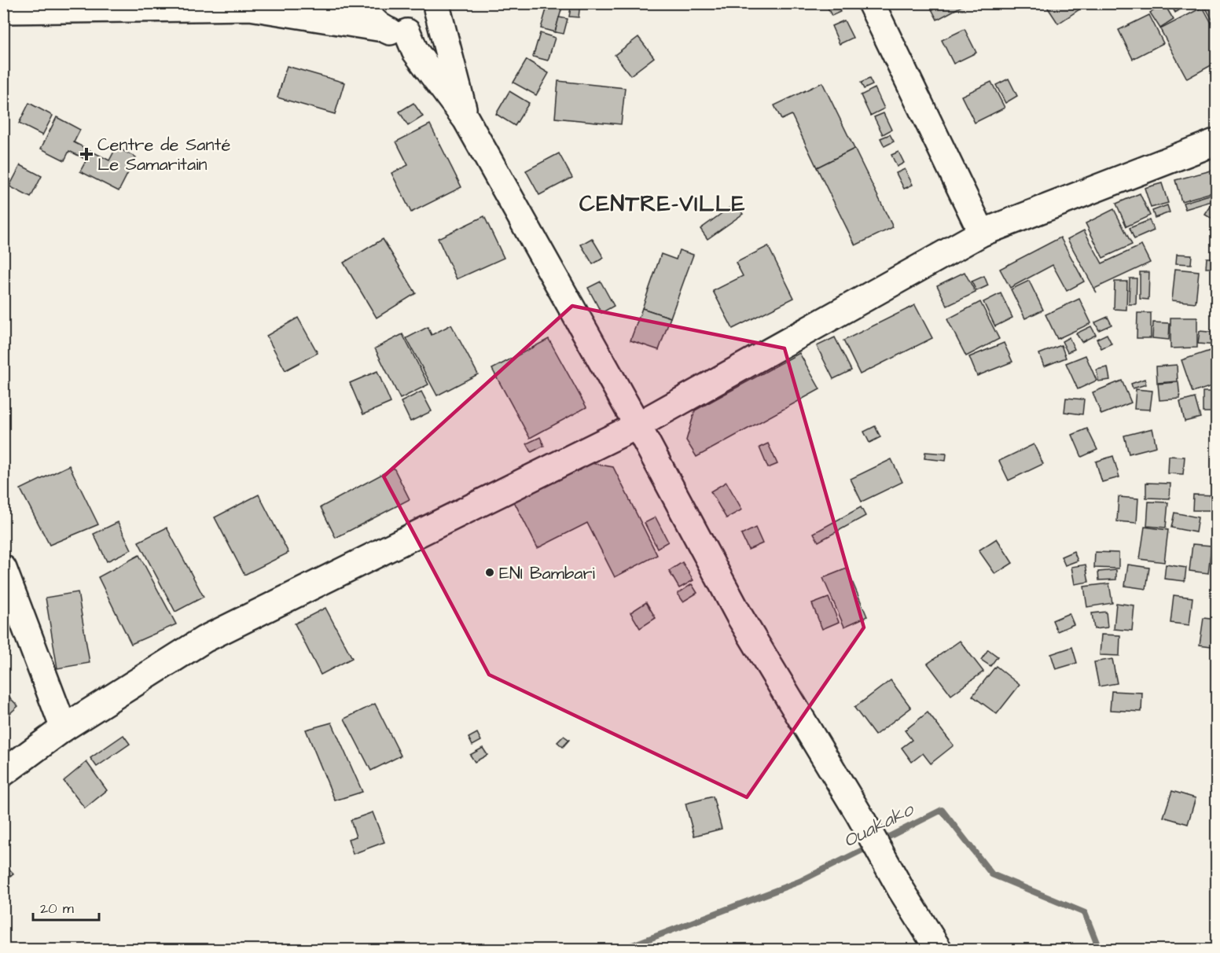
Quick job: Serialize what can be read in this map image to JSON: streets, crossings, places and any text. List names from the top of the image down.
{
  "districts": ["CENTRE-VILLE"],
  "water": ["Ouakako"],
  "places": {
    "health": ["Centre de Santé Le Samaritain"],
    "other": ["ENI Bambari"]
  },
  "scale_bar": "20 m"
}
